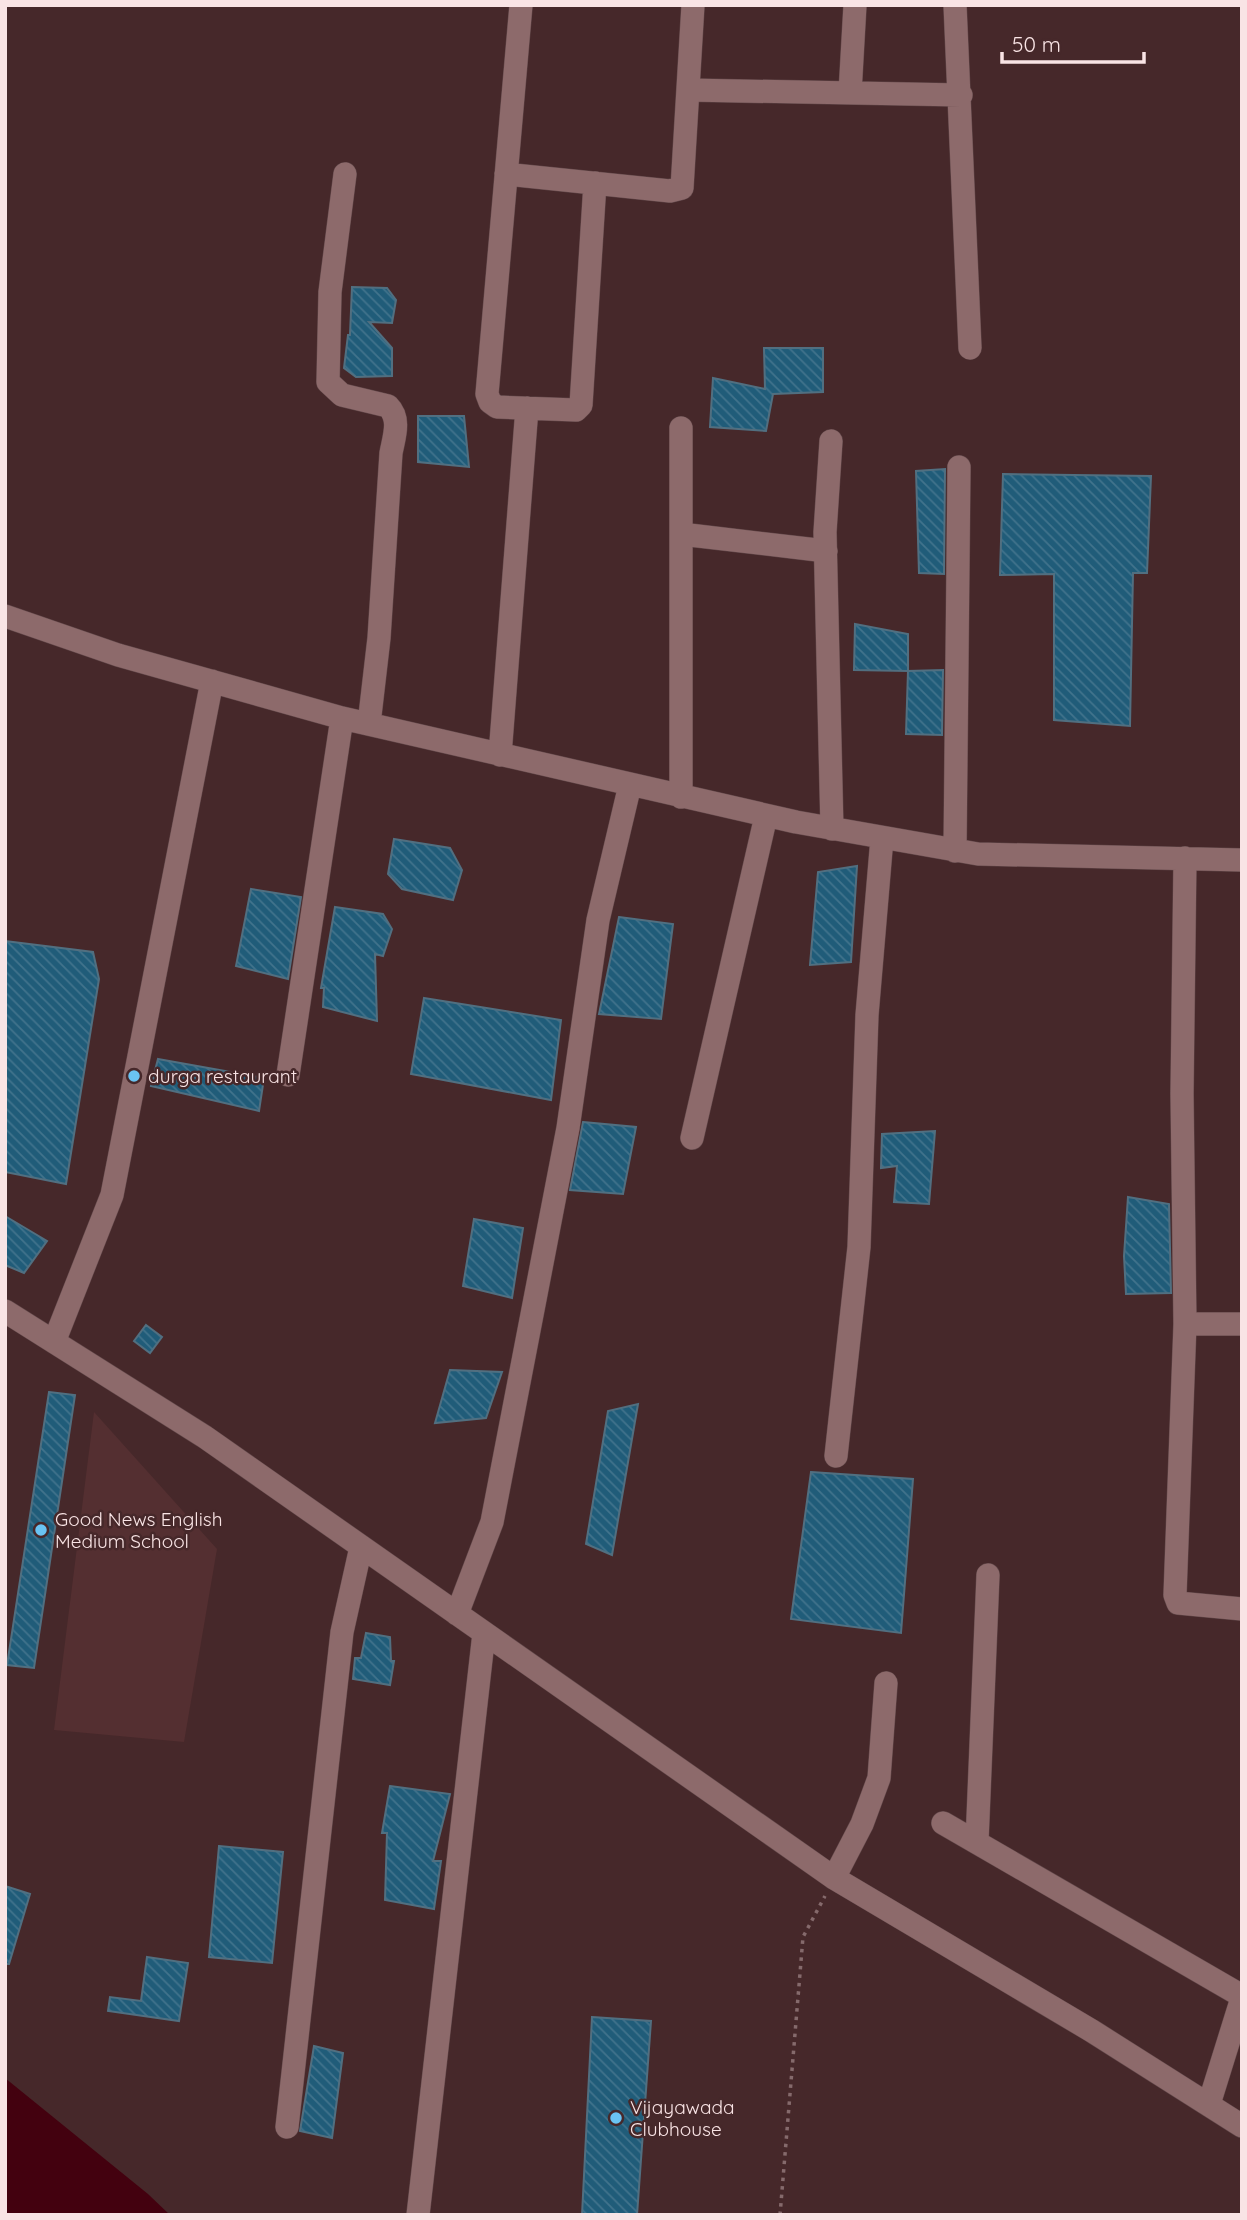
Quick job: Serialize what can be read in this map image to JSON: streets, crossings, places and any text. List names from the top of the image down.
{
  "places": ["durga restaurant", "Good News English Medium School", "Vijayawada Clubhouse"],
  "scale_bar": "50 m"
}
